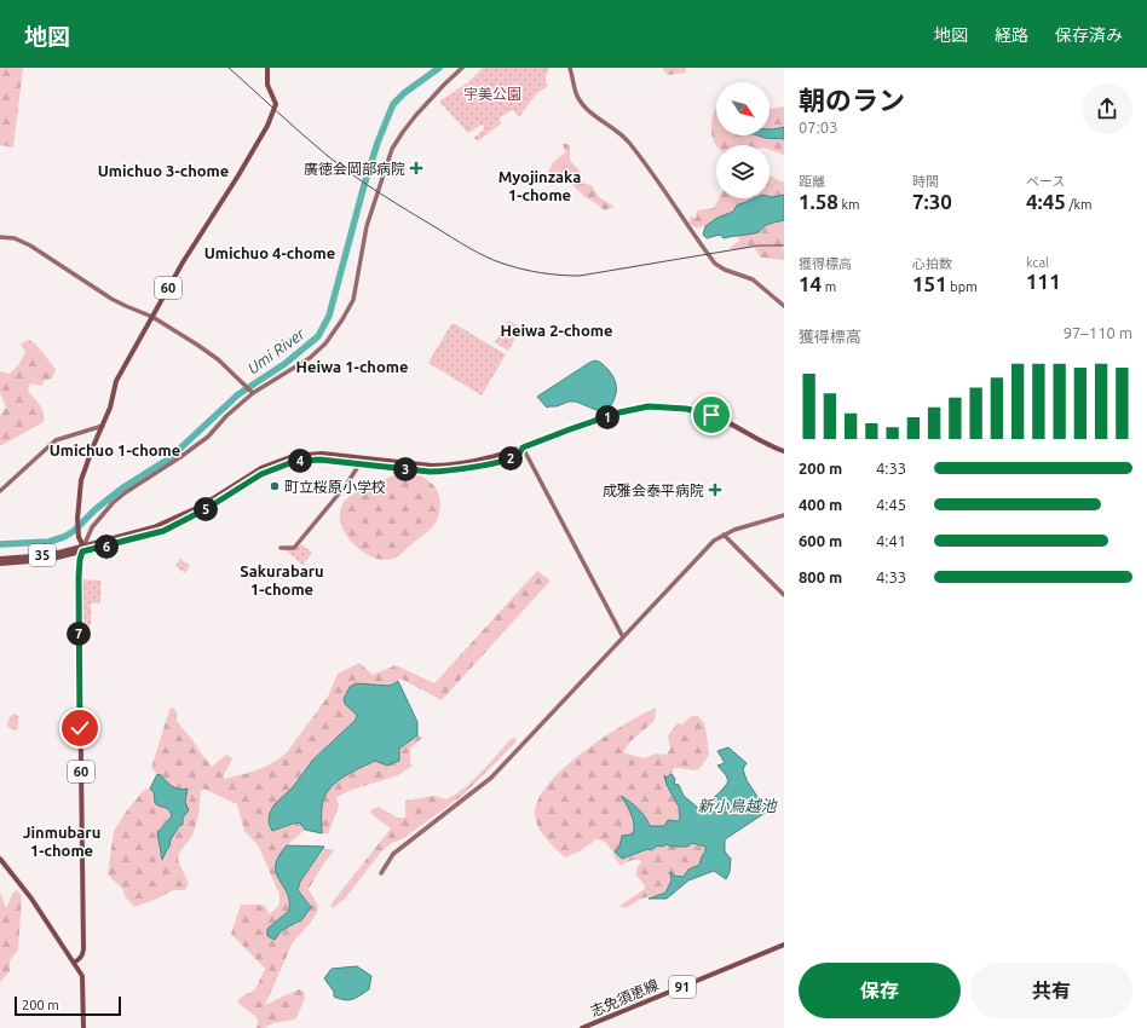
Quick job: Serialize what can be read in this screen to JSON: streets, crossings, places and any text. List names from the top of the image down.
{
  "streets": {
    "main road": [
      "60",
      "35",
      "91",
      "志免須恵線"
    ]
  },
  "crossings": [
    ["60", "35"]
  ],
  "districts": [
    "Umichuo 3-chome",
    "Myojinzaka 1-chome",
    "Umichuo 4-chome",
    "Heiwa 2-chome",
    "Heiwa 1-chome",
    "Umichuo 1-chome",
    "Sakurabaru 1-chome",
    "Jinmubaru 1-chome"
  ],
  "water": ["Umi River", "新小鳥越池"],
  "parks": ["宇美公園"],
  "places": {
    "health": ["廣徳会岡部病院", "成雅会泰平病院"],
    "other": ["町立桜原小学校"]
  },
  "scale_bar": "200 m",
  "north": "bottom right",
  "page": {
    "header": "地図",
    "nav": ["地図", "経路", "保存済み"],
    "heading": ["朝のラン", "07:03"],
    "stats": [
      ["距離", "1.58 km"],
      ["時間", "7:30"],
      ["ペース", "4:45 /km"],
      ["獲得標高", "14 m"],
      ["心拍数", "151 bpm"],
      ["kcal", "111"]
    ],
    "chart": ["獲得標高", "97–110 m"],
    "pins": [
      "1",
      "2",
      "4",
      "3",
      "5",
      "6",
      "7"
    ],
    "list": [
      {
        "name": "200 m",
        "note": "4:33"
      },
      {
        "name": "400 m",
        "note": "4:45"
      },
      {
        "name": "600 m",
        "note": "4:41"
      },
      {
        "name": "800 m",
        "note": "4:33"
      }
    ],
    "buttons": ["保存", "共有"],
    "scale": "200 m"
  }
}
